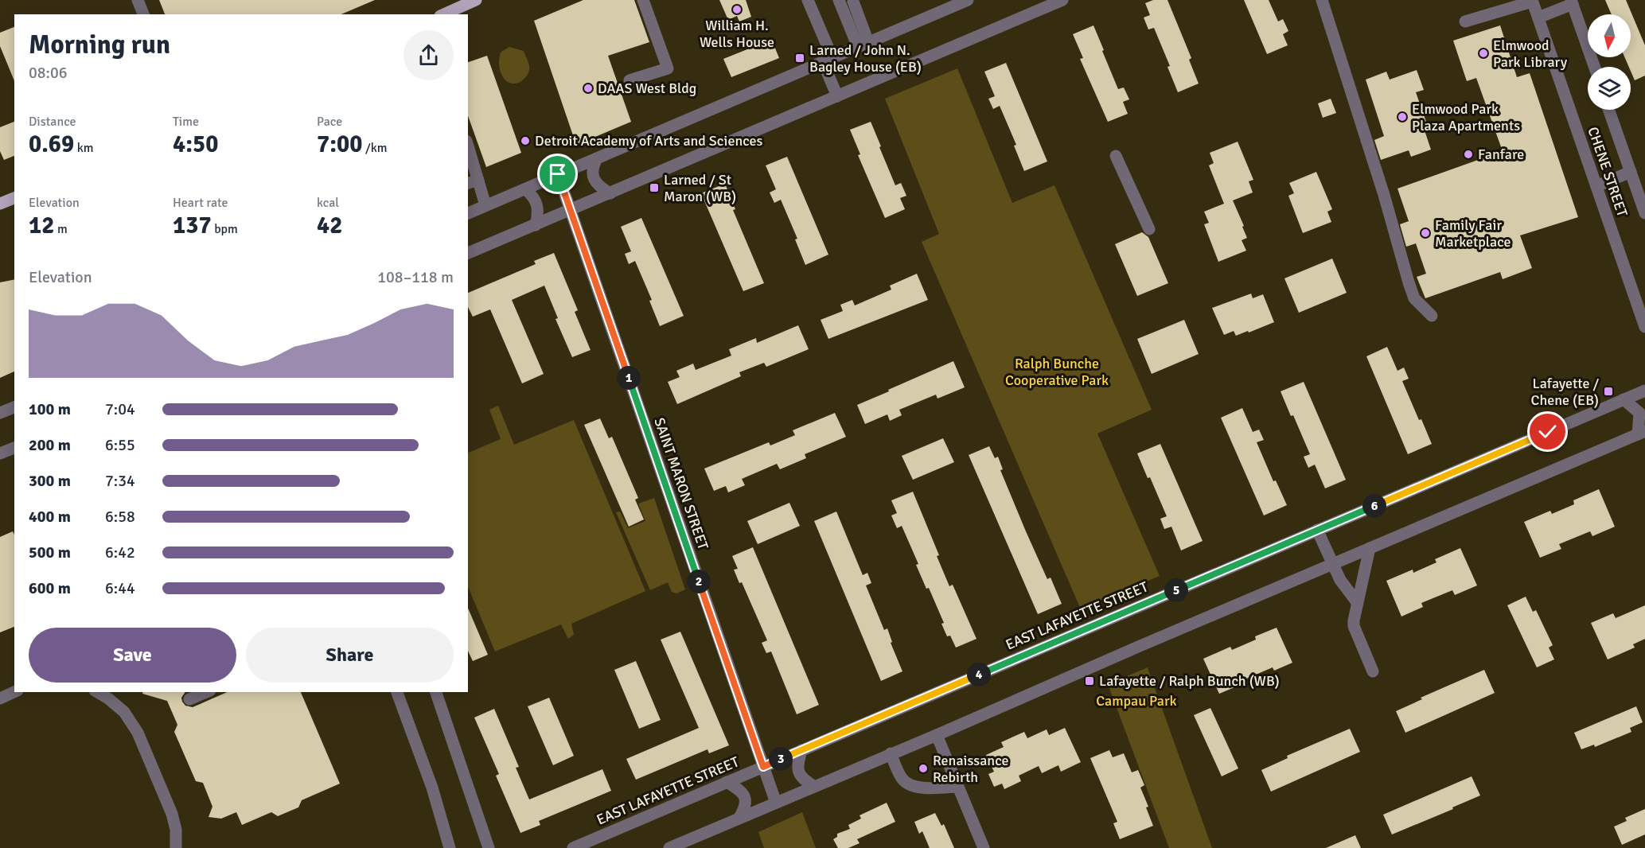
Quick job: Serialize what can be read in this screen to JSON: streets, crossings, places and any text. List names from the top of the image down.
{
  "streets": {
    "street": ["CHENE STREET", "SAINT MARON STREET", "EAST LAFAYETTE STREET"]
  },
  "crossings": [
    ["SAINT MARON STREET", "EAST LAFAYETTE STREET"]
  ],
  "parks": ["Ralph Bunche Cooperative Park", "Campau Park"],
  "places": {
    "other": [
      "William H. Wells House",
      "Elmwood Park Library",
      "DAAS West Bldg",
      "Elmwood Park Plaza Apartments",
      "Detroit Academy of Arts and Sciences",
      "Fanfare",
      "Family Fair Marketplace",
      "Renaissance Rebirth"
    ],
    "transit": [
      "Larned / John N. Bagley House (EB)",
      "Larned / St Maron (WB)",
      "Lafayette / Chene (EB)",
      "Lafayette / Ralph Bunch (WB)"
    ]
  },
  "north": "bottom",
  "page": {
    "heading": ["Morning run", "08:06"],
    "stats": [
      ["Distance", "0.69 km"],
      ["Time", "4:50"],
      ["Pace", "7:00 /km"],
      ["Elevation", "12 m"],
      ["Heart rate", "137 bpm"],
      ["kcal", "42"]
    ],
    "chart": ["Elevation", "108–118 m"],
    "pins": [
      "1",
      "6",
      "2",
      "5",
      "4",
      "3"
    ],
    "list": [
      {
        "name": "100 m",
        "note": "7:04"
      },
      {
        "name": "200 m",
        "note": "6:55"
      },
      {
        "name": "300 m",
        "note": "7:34"
      },
      {
        "name": "400 m",
        "note": "6:58"
      },
      {
        "name": "500 m",
        "note": "6:42"
      },
      {
        "name": "600 m",
        "note": "6:44"
      }
    ],
    "buttons": ["Save", "Share"]
  }
}
